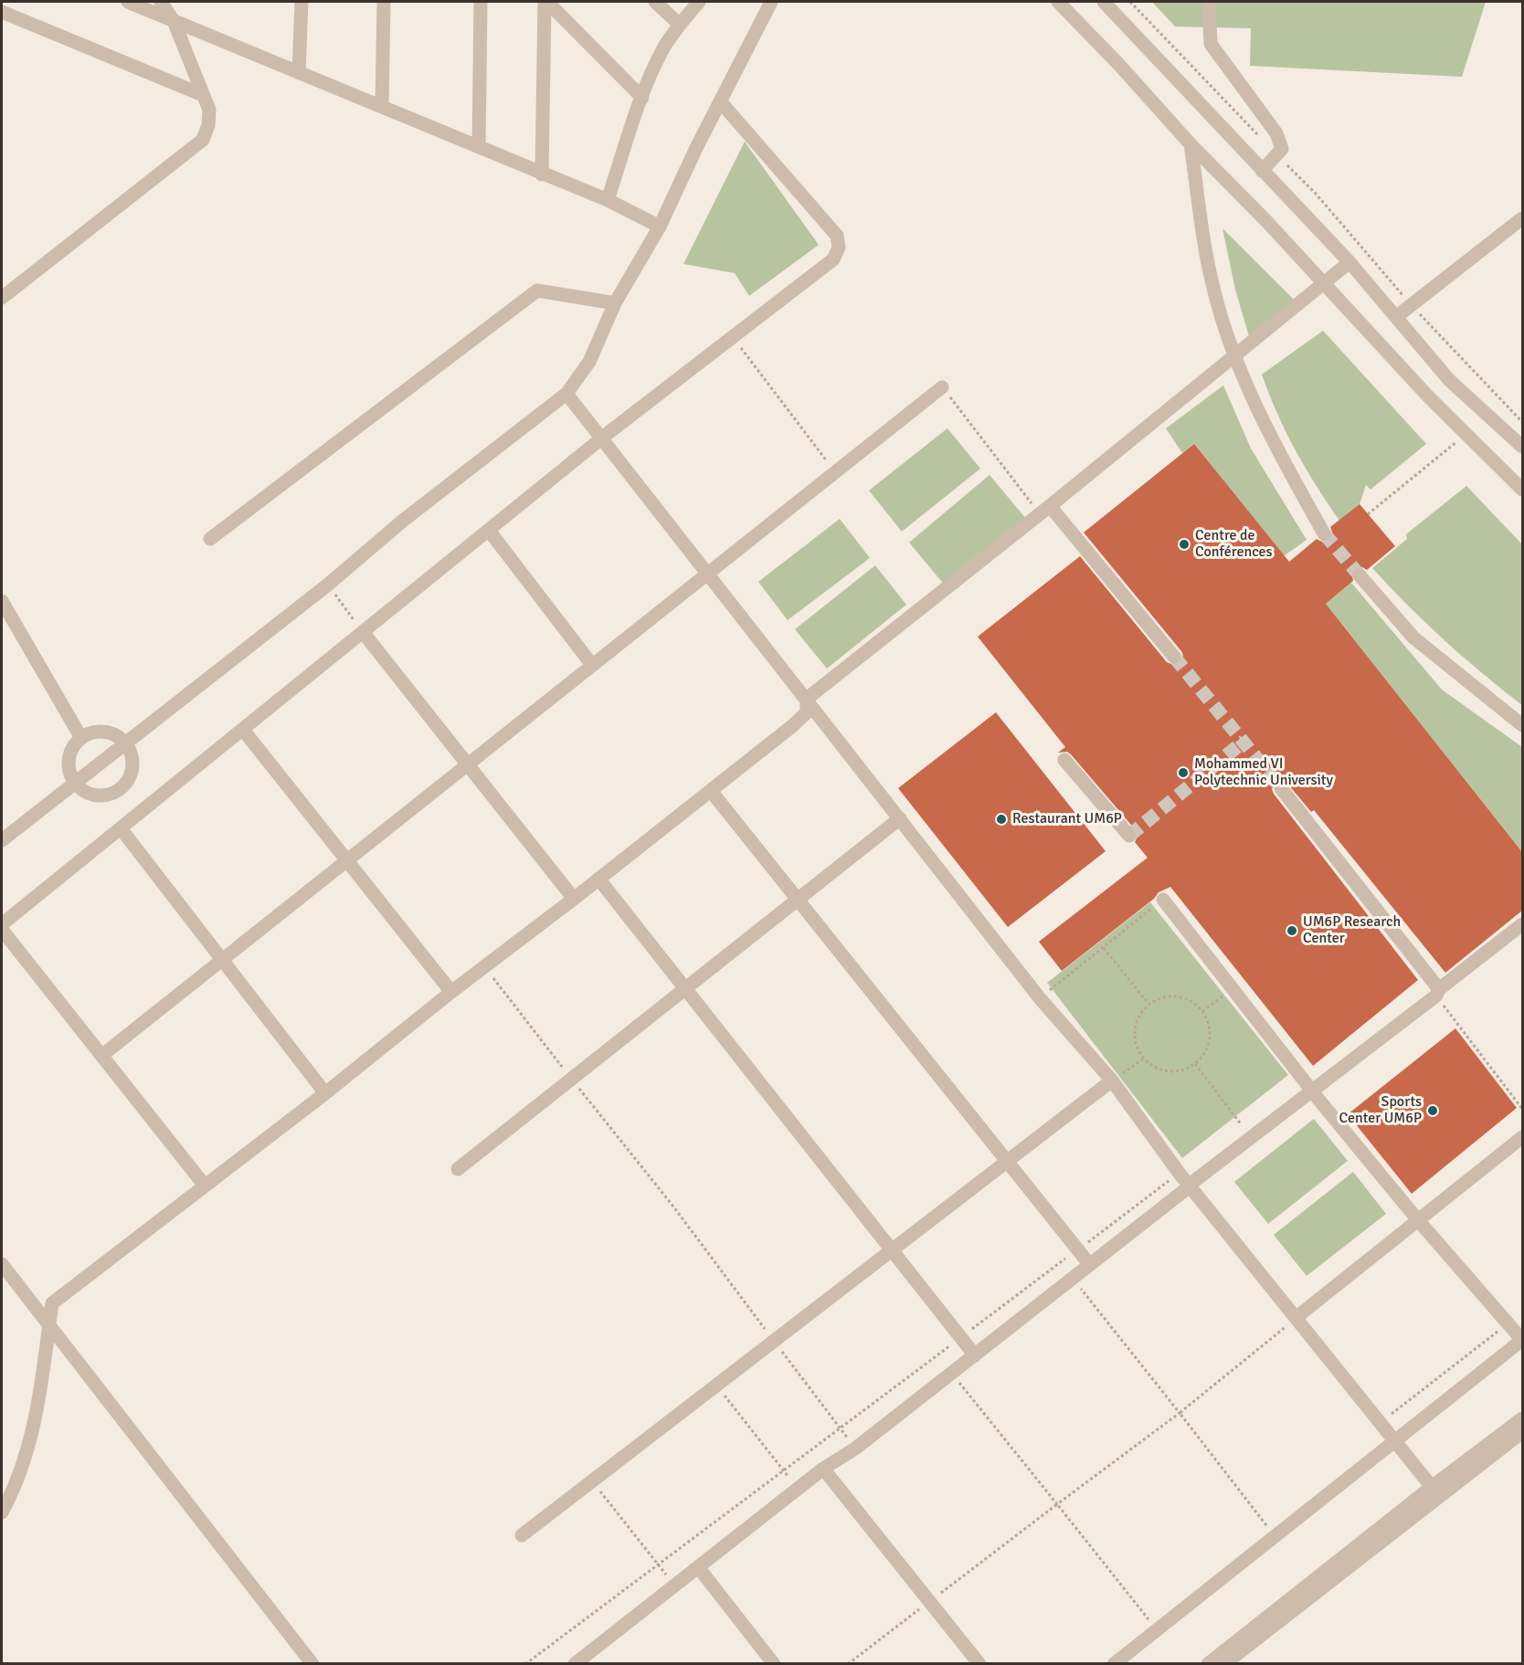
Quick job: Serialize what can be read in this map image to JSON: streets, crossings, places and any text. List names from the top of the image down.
{
  "places": [
    "Centre de Conférences",
    "Mohammed VI Polytechnic University",
    "Restaurant UM6P",
    "UM6P Research Center",
    "Sports Center UM6P"
  ]
}
